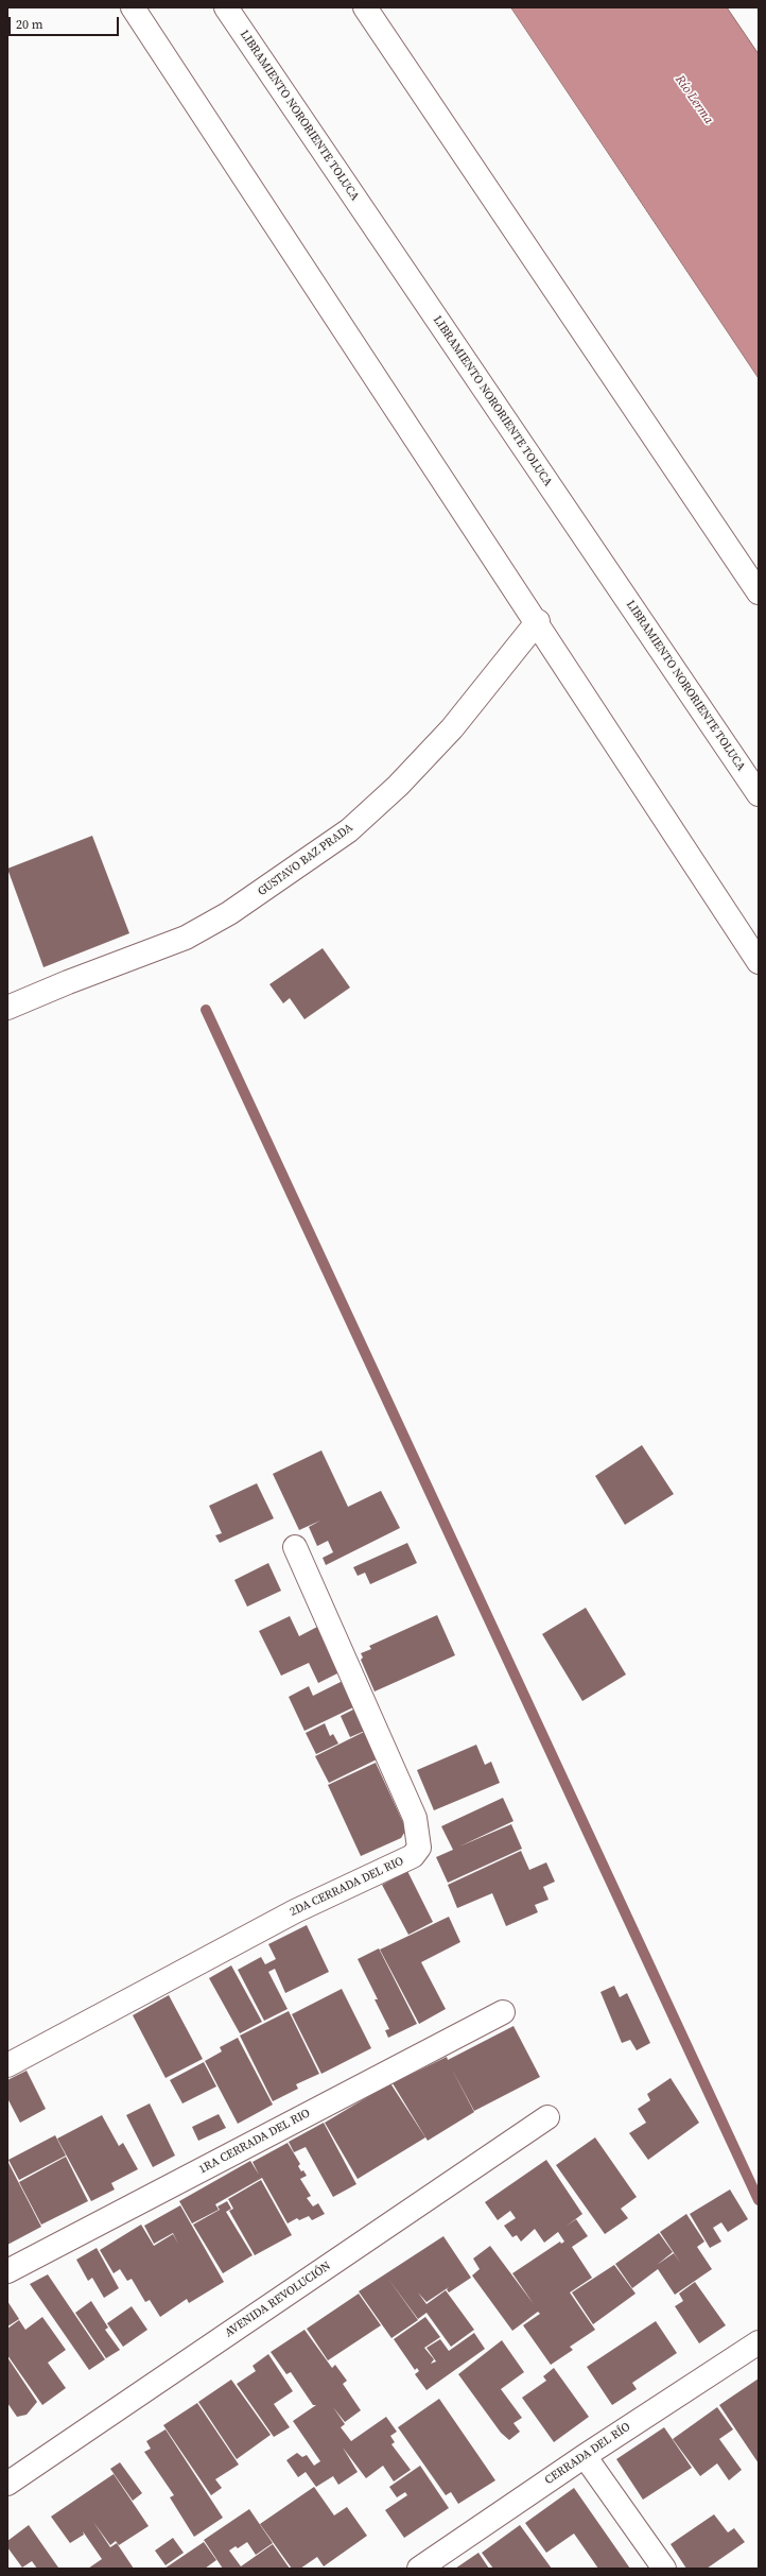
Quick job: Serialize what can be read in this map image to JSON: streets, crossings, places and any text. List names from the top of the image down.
{
  "streets": {
    "main road": [
      "LIBRAMIENTO NORORIENTE TOLUCA",
      "GUSTAVO BAZ PRADA",
      "2DA CERRADA DEL RIO",
      "1RA CERRADA DEL RIO",
      "AVENIDA REVOLUCIÓN",
      "CERRADA DEL RÍO"
    ]
  },
  "water": ["Río Lerma"],
  "scale_bar": "20 m"
}
